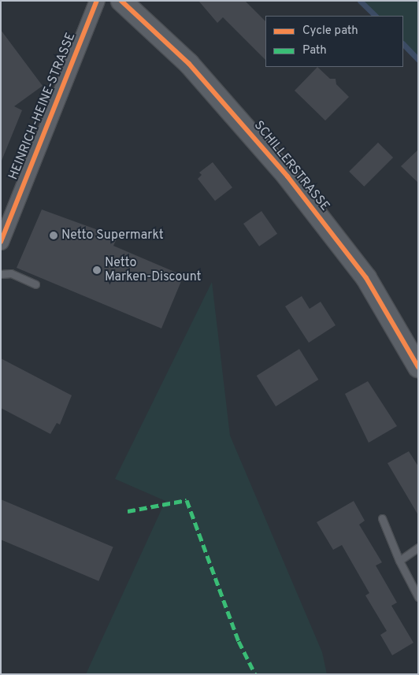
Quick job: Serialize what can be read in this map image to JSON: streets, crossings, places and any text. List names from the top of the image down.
{
  "streets": {
    "street": ["HEINRICH-HEINE-STRASSE", "SCHILLERSTRASSE"]
  },
  "places": ["Netto Supermarkt", "Netto Marken-Discount"],
  "legend": ["Cycle path", "Path"]
}
